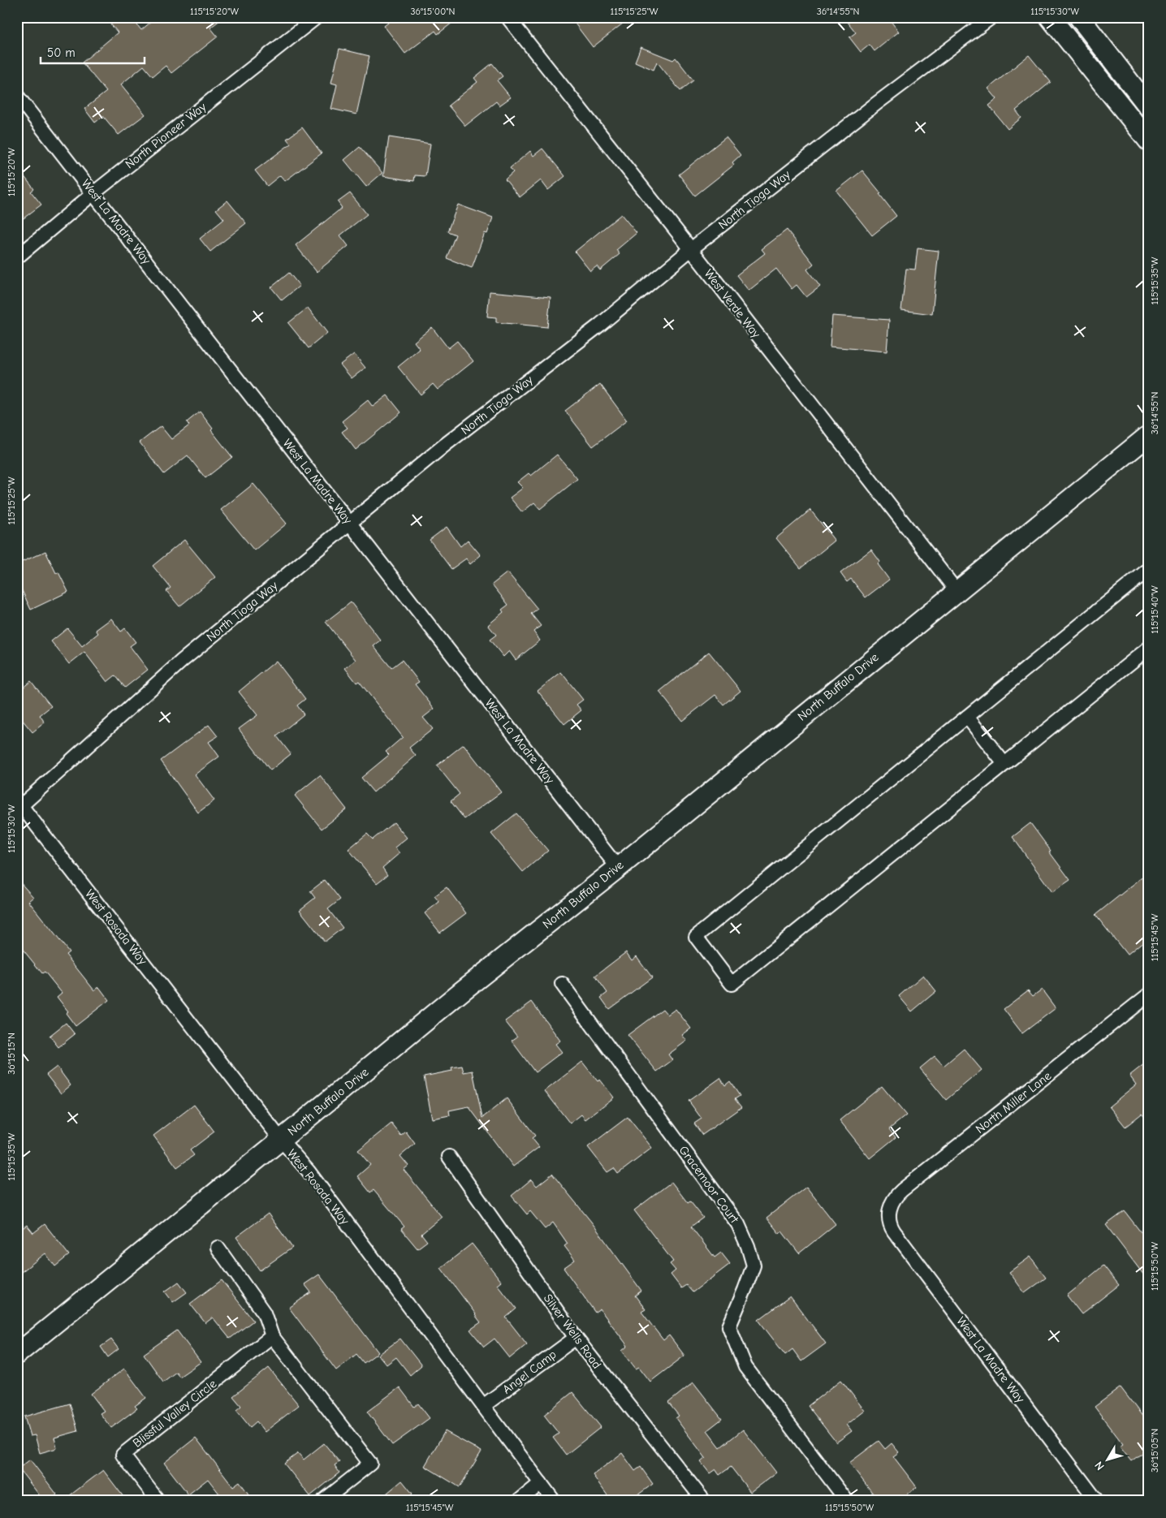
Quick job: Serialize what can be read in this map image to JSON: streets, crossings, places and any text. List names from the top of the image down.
{
  "streets": {
    "street": [
      "North Pioneer Way",
      "North Tioga Way",
      "West La Madre Way",
      "West Verde Way",
      "North Buffalo Drive",
      "West Rosada Way",
      "North Miller Lane",
      "Gracemoor Court",
      "Silver Wells Road",
      "Angel Camp",
      "Blissful Valley Circle"
    ]
  },
  "crossings": [
    ["North Pioneer Way", "West La Madre Way"],
    ["North Tioga Way", "West La Madre Way"],
    ["North Tioga Way", "West Verde Way"],
    ["North Tioga Way", "West Rosada Way"],
    ["West La Madre Way", "North Buffalo Drive"],
    ["West La Madre Way", "North Miller Lane"],
    ["West Verde Way", "North Buffalo Drive"],
    ["North Buffalo Drive", "West Rosada Way"],
    ["West Rosada Way", "Angel Camp"],
    ["Silver Wells Road", "Angel Camp"]
  ],
  "scale_bar": "50 m",
  "north": "bottom left",
  "coordinates": [
    "115°15'20\"W",
    "36°15'00\"N",
    "115°15'25\"W",
    "36°14'55\"N",
    "115°15'30\"W",
    "115°15'35\"W",
    "115°15'40\"W",
    "115°15'45\"W",
    "36°15'15\"N",
    "115°15'50\"W",
    "36°15'05\"N"
  ]
}
